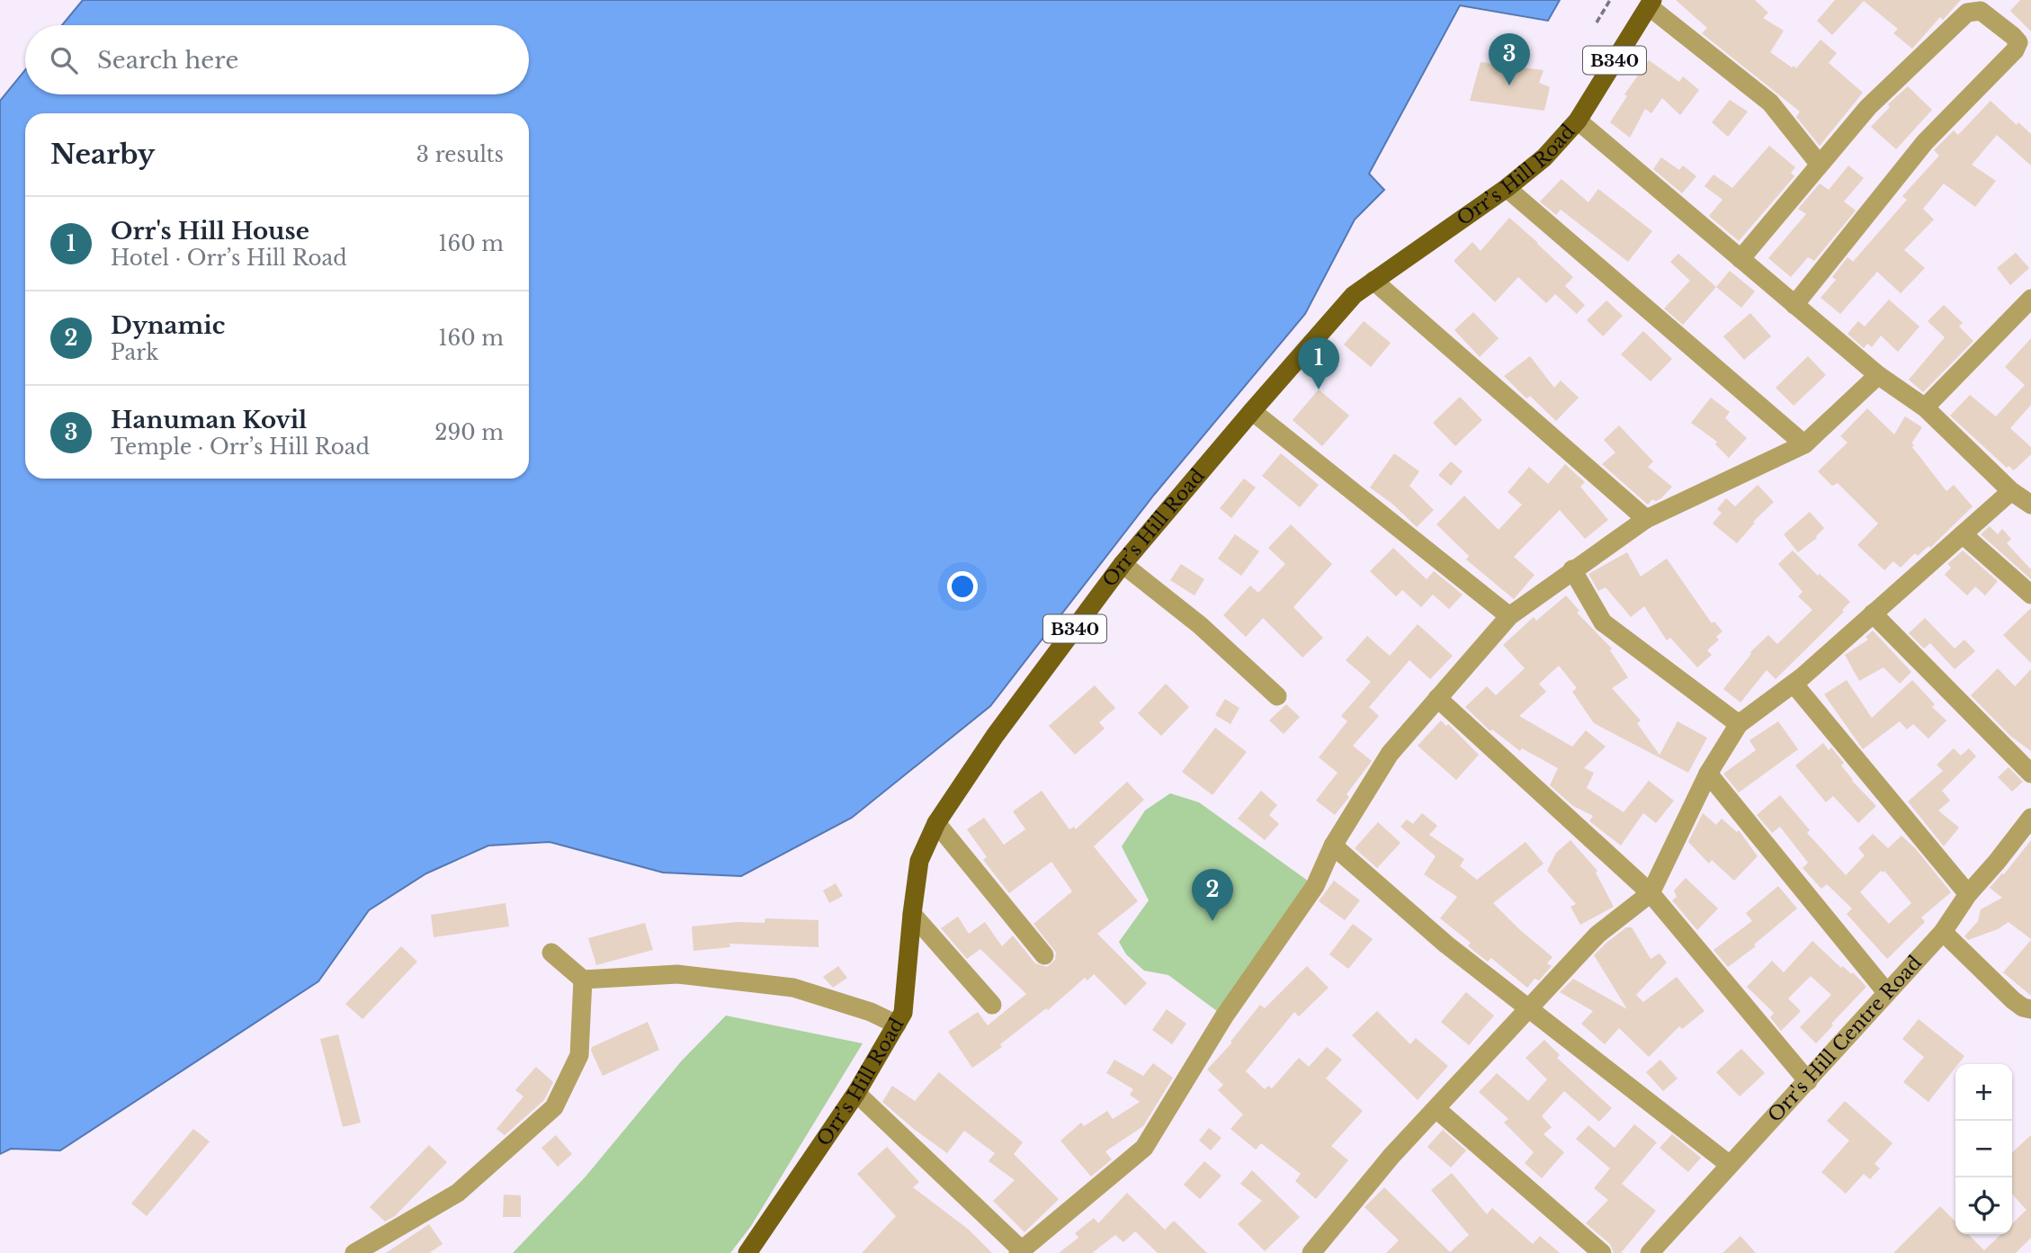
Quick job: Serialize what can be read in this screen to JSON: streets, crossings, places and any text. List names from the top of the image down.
{
  "streets": {
    "main road": ["B340", "Orr’s Hill Road"],
    "street": ["Orr's Hill Centre Road"]
  },
  "page": {
    "search": "Search here",
    "pins": ["3", "1", "2"],
    "heading": ["Nearby", "3 results"],
    "list": [
      {
        "mark": "1",
        "name": "Orr's Hill House",
        "note": "Hotel · Orr’s Hill Road",
        "value": "160 m"
      },
      {
        "mark": "2",
        "name": "Dynamic",
        "note": "Park",
        "value": "160 m"
      },
      {
        "mark": "3",
        "name": "Hanuman Kovil",
        "note": "Temple · Orr’s Hill Road",
        "value": "290 m"
      }
    ],
    "map_buttons": ["+", "−"]
  }
}
